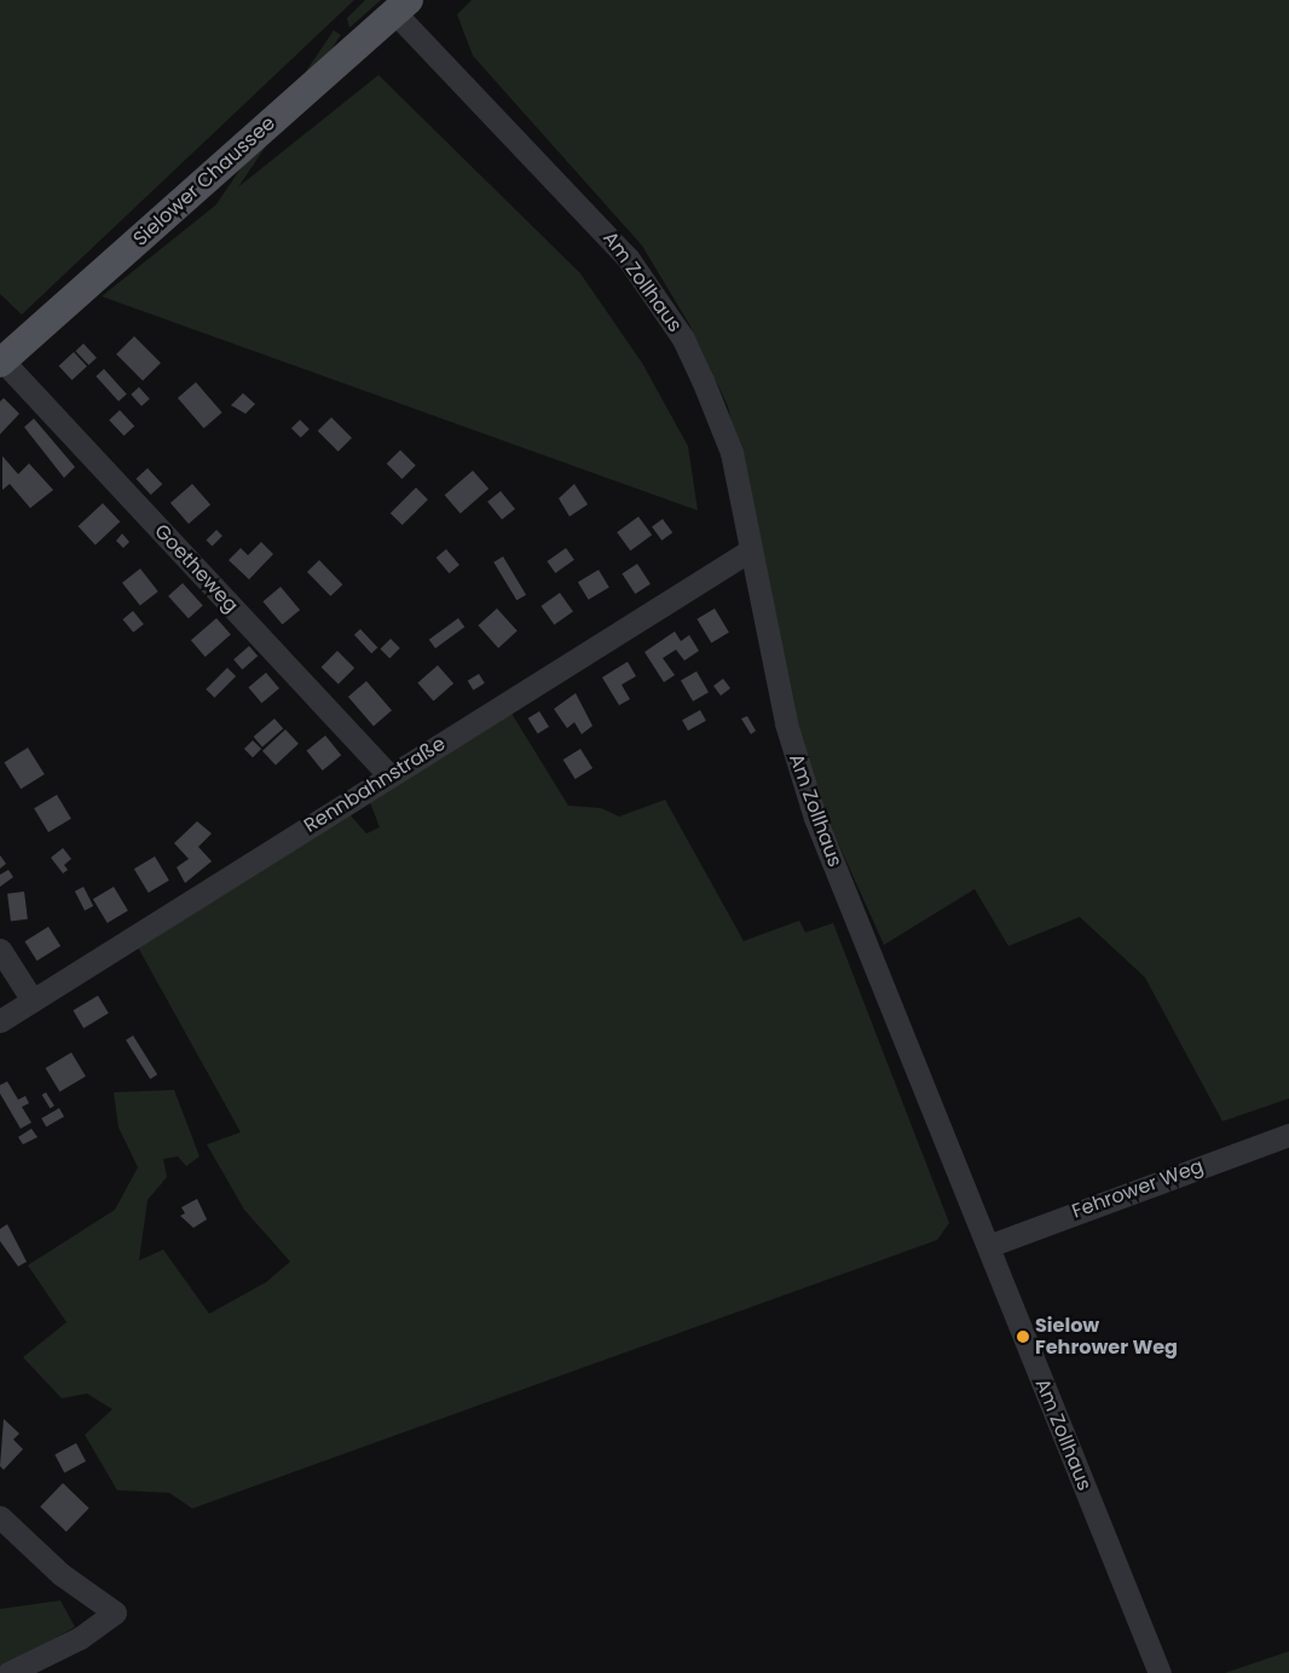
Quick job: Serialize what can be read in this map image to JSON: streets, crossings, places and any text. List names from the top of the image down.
{
  "streets": {
    "main road": ["Sielower Chaussee"],
    "street": [
      "Am Zollhaus",
      "Goetheweg",
      "Rennbahnstraße",
      "Fehrower Weg"
    ]
  },
  "crossings": [
    ["Sielower Chaussee", "Am Zollhaus"],
    ["Sielower Chaussee", "Goetheweg"],
    ["Am Zollhaus", "Rennbahnstraße"],
    ["Am Zollhaus", "Fehrower Weg"],
    ["Goetheweg", "Rennbahnstraße"]
  ],
  "places": ["Sielow Fehrower Weg"]
}
